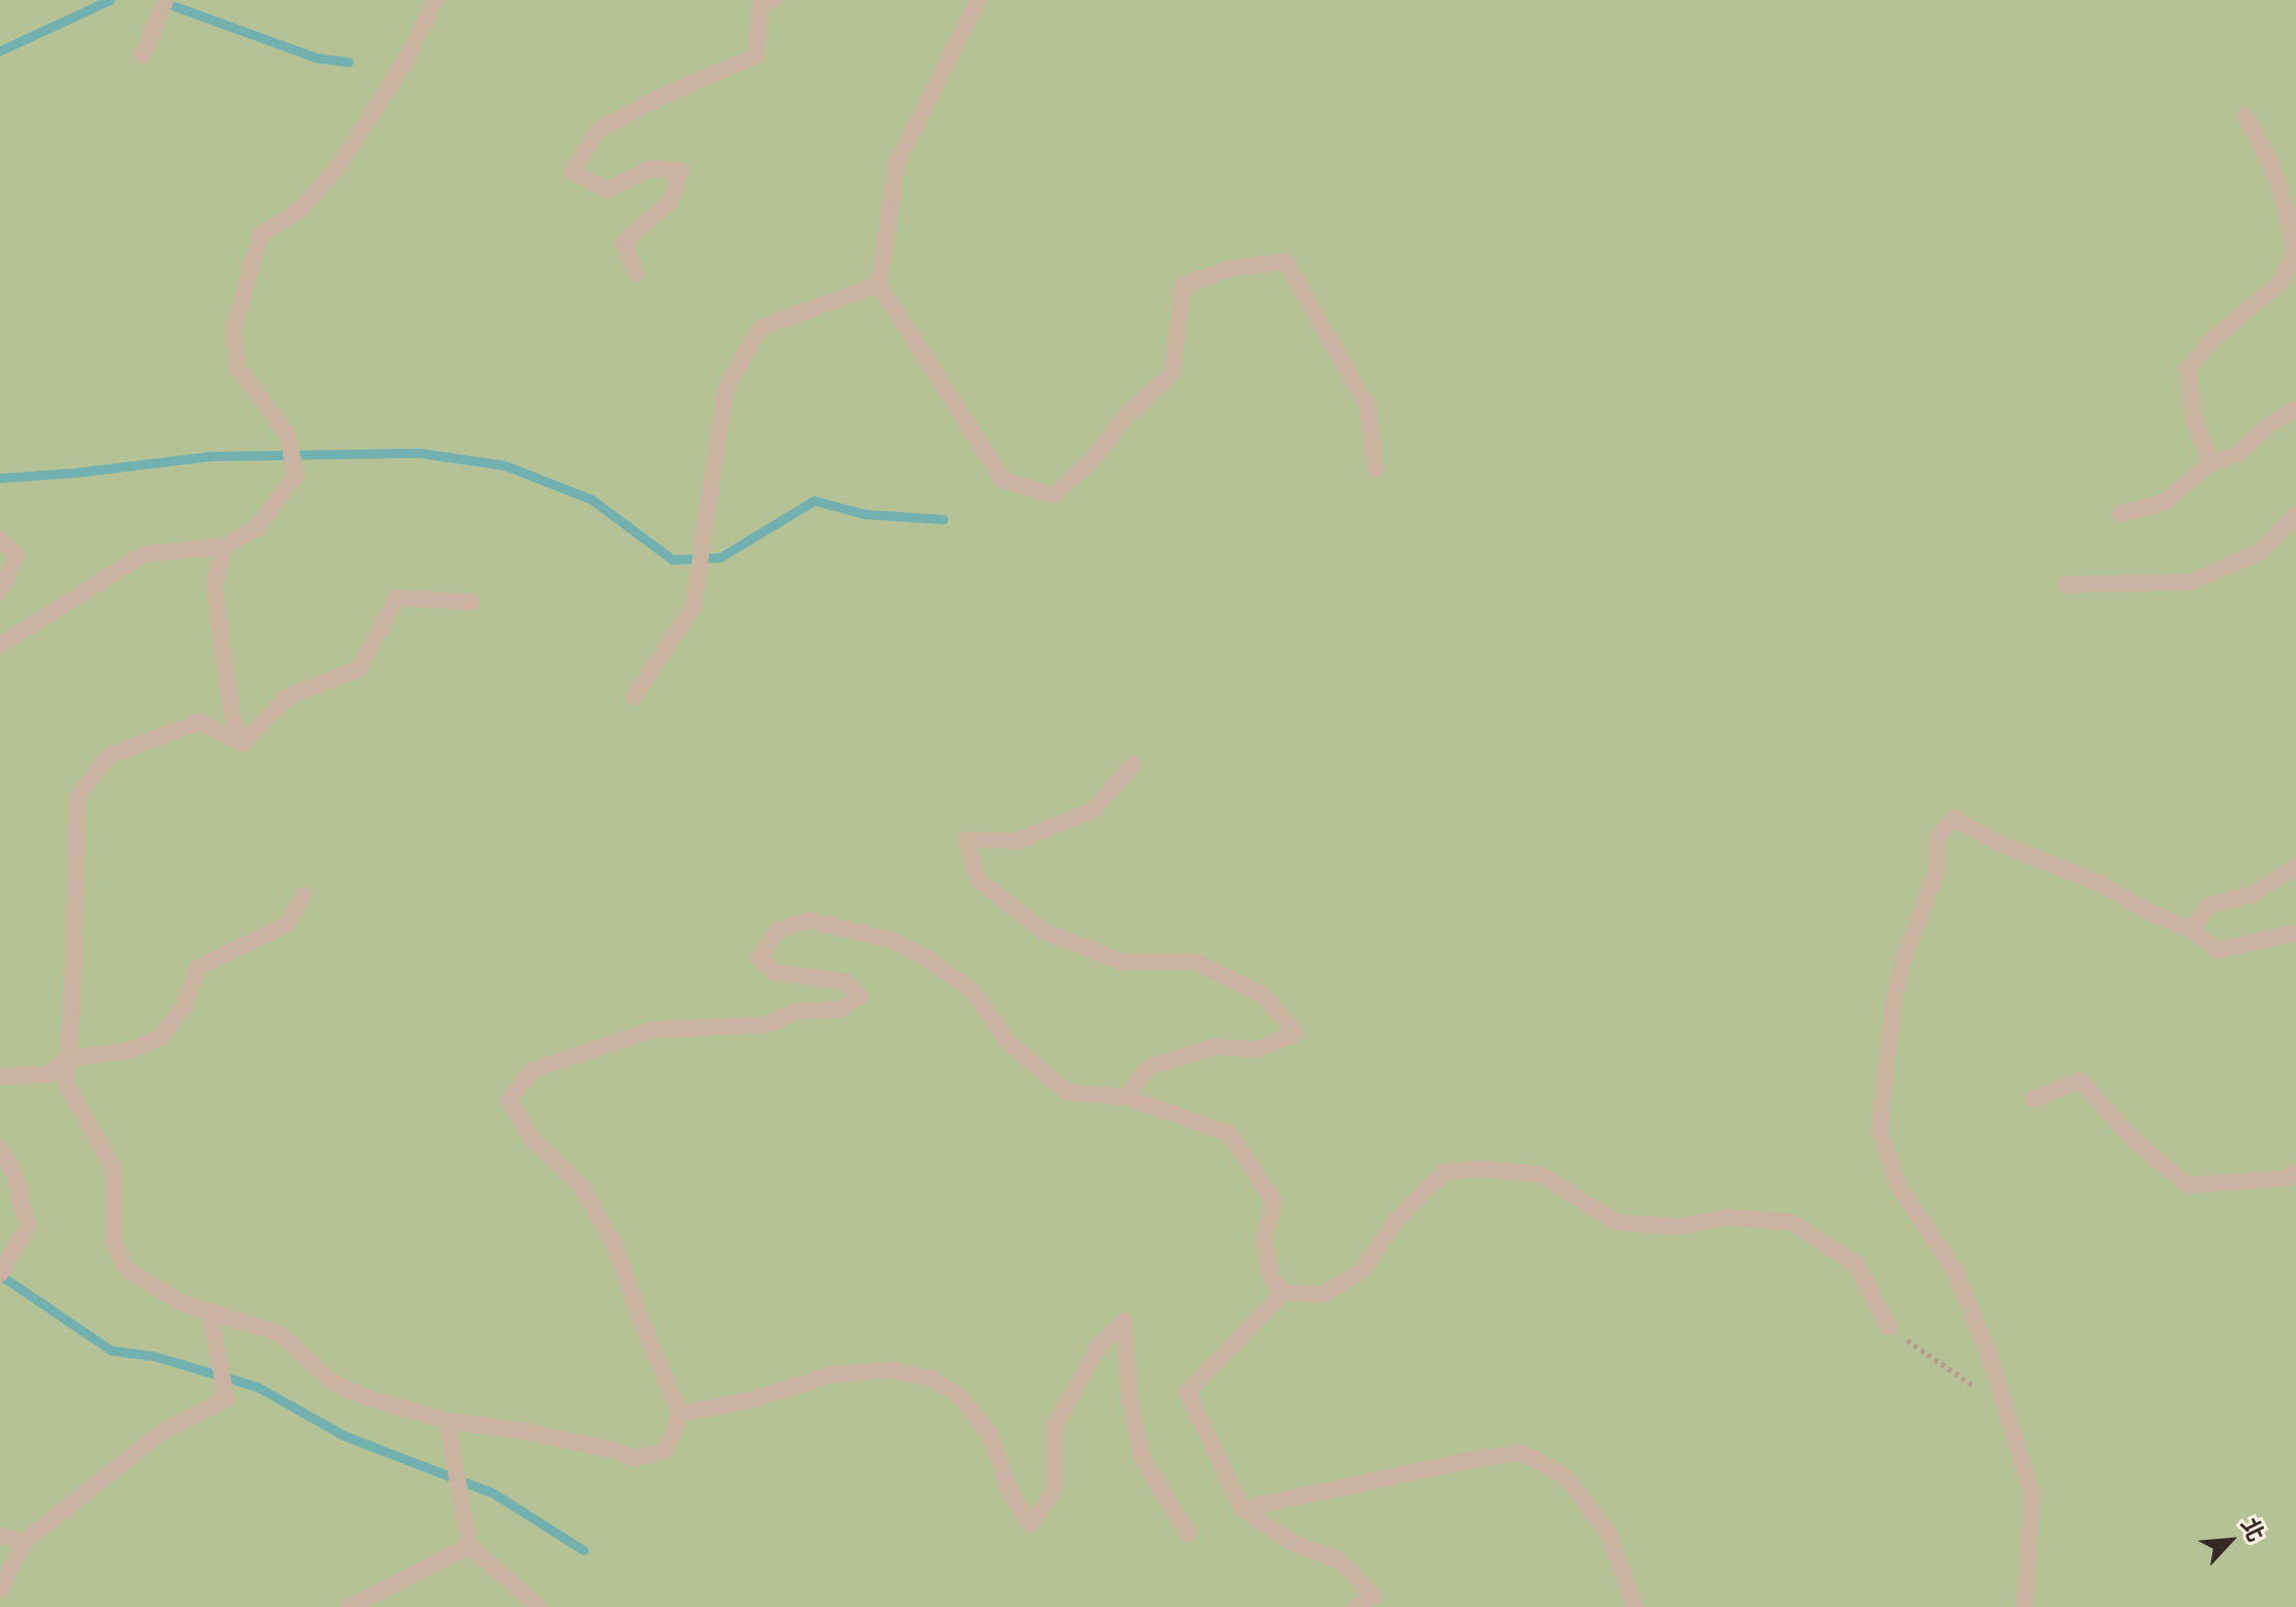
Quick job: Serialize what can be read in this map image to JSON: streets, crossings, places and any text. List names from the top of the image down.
{
  "north": "top right"
}
